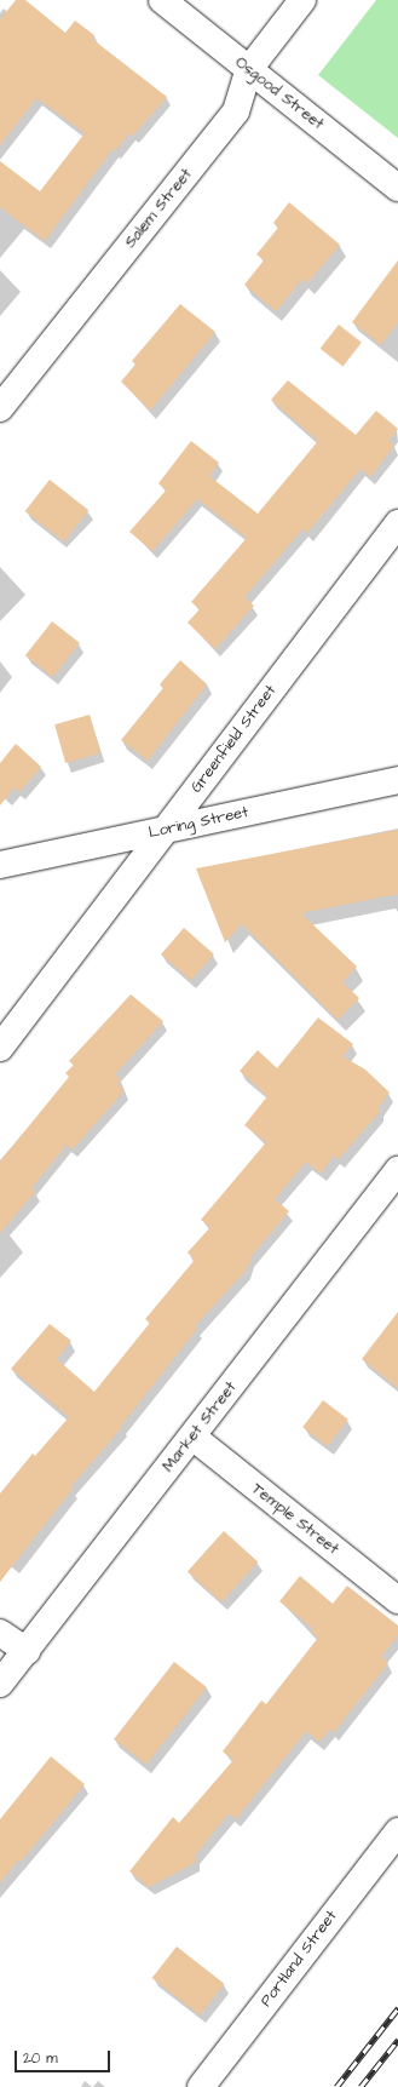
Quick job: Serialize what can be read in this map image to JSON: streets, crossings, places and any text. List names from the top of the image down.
{
  "streets": {
    "street": [
      "Osgood Street",
      "Salem Street",
      "Greenfield Street",
      "Loring Street",
      "Market Street",
      "Temple Street",
      "Portland Street"
    ]
  },
  "crossings": [
    ["Osgood Street", "Salem Street"],
    ["Greenfield Street", "Loring Street"],
    ["Market Street", "Temple Street"]
  ],
  "scale_bar": "20 m"
}
